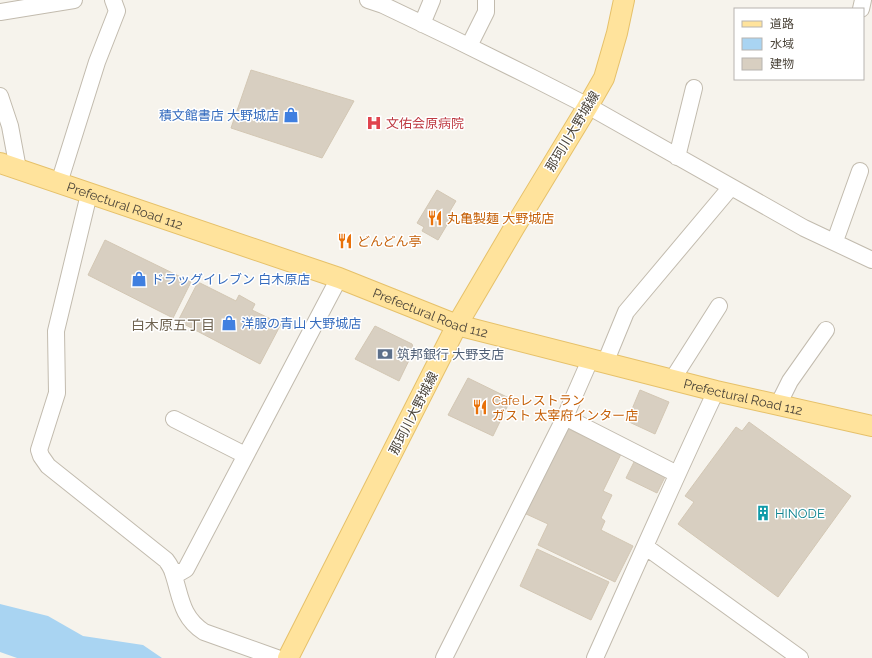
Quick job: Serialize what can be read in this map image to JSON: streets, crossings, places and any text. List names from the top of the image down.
{
  "streets": {
    "main road": ["那珂川大野城線", "Prefectural Road 112"]
  },
  "crossings": [
    ["那珂川大野城線", "Prefectural Road 112"]
  ],
  "districts": ["白木原五丁目"],
  "places": {
    "shop": ["積文館書店 大野城店", "ドラッグイレブン 白木原店", "洋服の青山 大野城店"],
    "hospital": ["文佑会原病院"],
    "restaurant": ["丸亀製麺 大野城店", "どんどん亭", "Cafeレストラン ガスト 太宰府インター店"],
    "bank": ["筑邦銀行 大野支店"],
    "building": ["HINODE"]
  },
  "legend": ["道路", "水域", "建物"]
}
